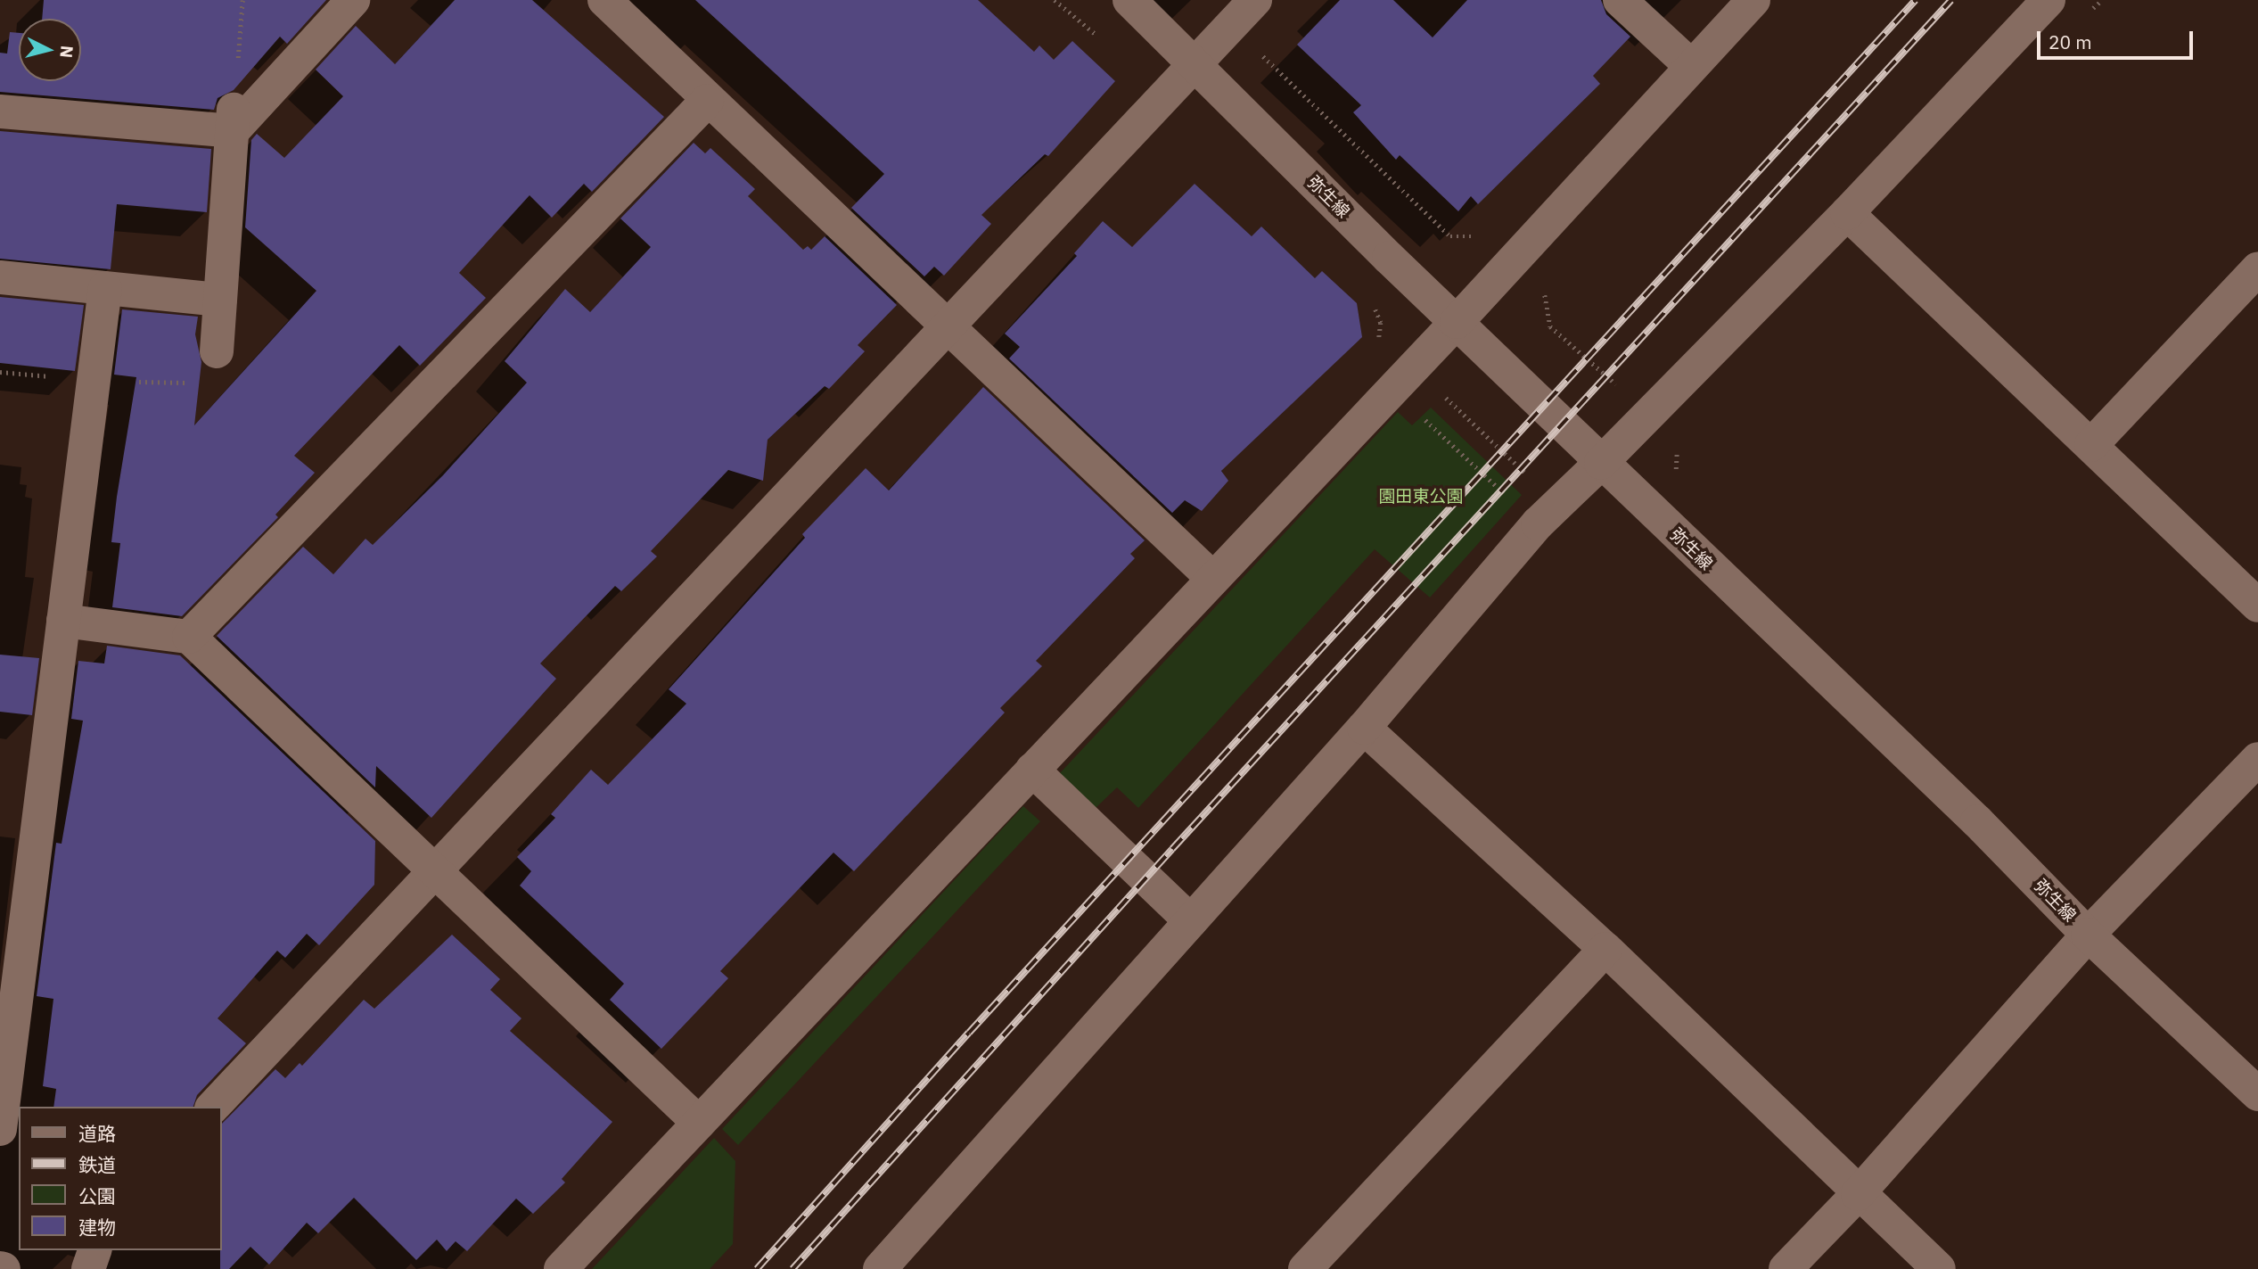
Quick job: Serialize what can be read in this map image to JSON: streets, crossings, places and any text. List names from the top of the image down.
{
  "streets": {
    "street": ["弥生線"]
  },
  "parks": ["園田東公園"],
  "legend": [
    "道路",
    "鉄道",
    "公園",
    "建物"
  ],
  "scale_bar": "20 m",
  "north": "right"
}
